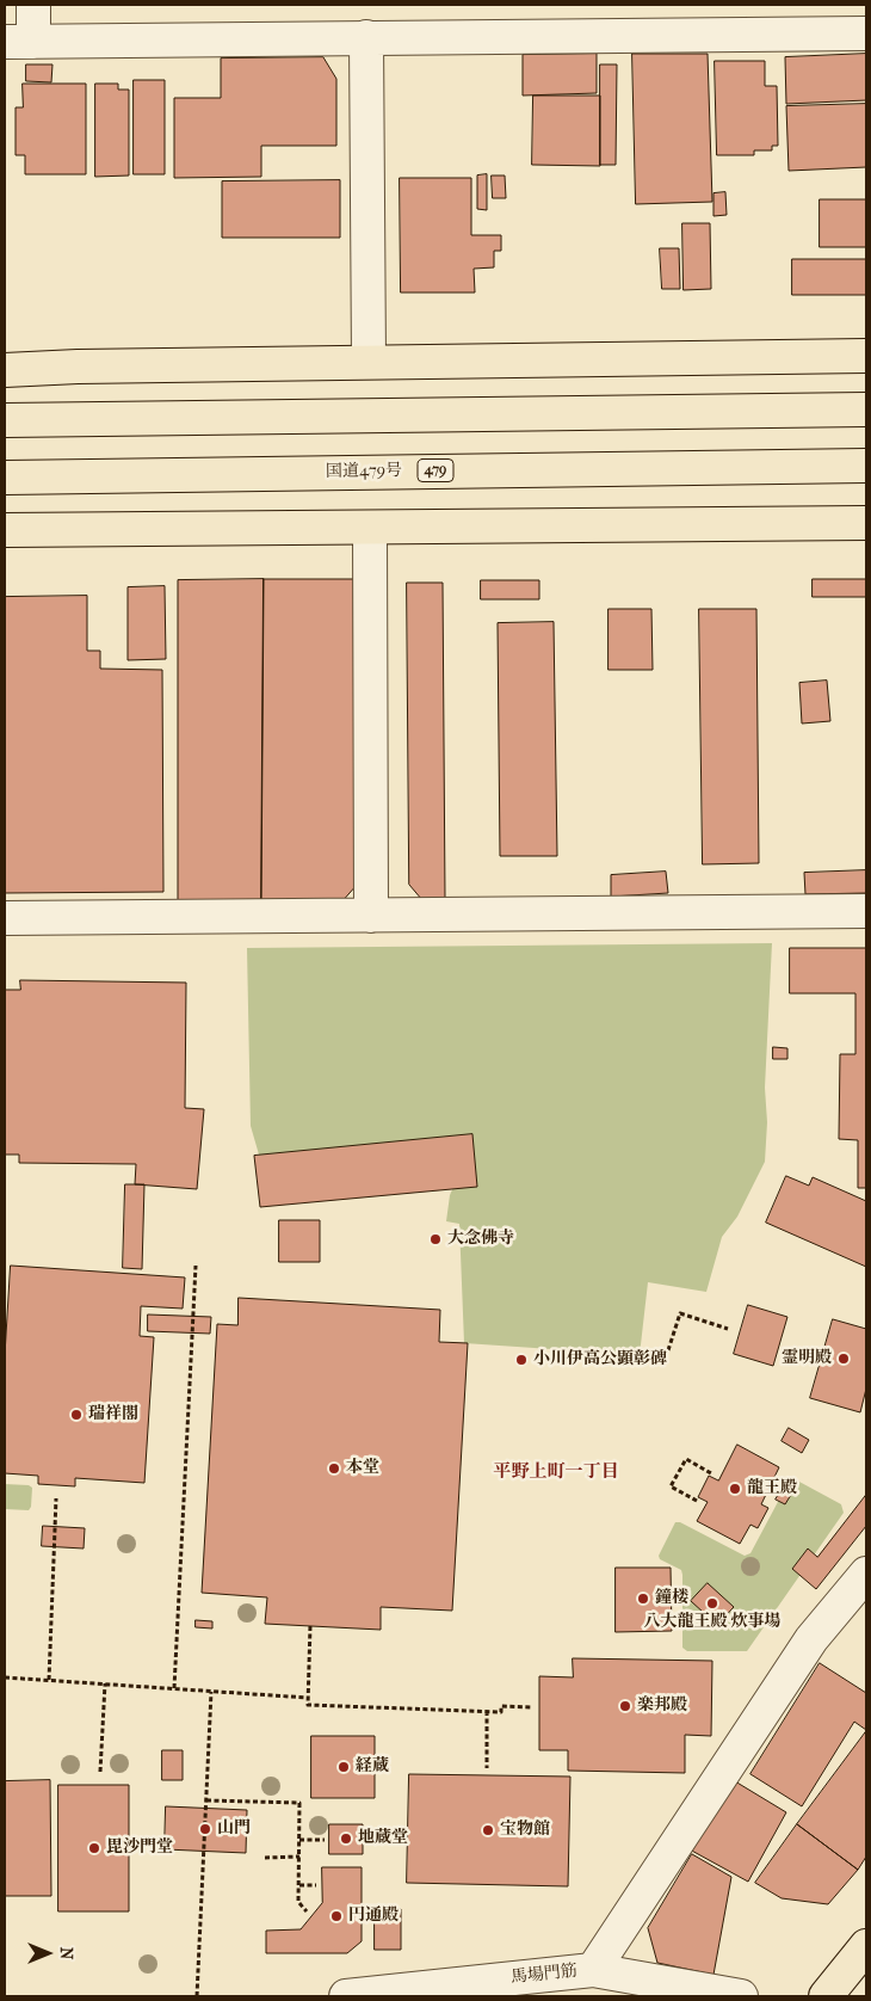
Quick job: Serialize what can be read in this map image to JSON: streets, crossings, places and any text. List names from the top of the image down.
{
  "streets": {
    "highway": ["479", "国道479号"],
    "street": ["馬場門筋"]
  },
  "districts": ["平野上町一丁目"],
  "places": [
    "大念佛寺",
    "霊明殿",
    "小川伊高公顕彰碑",
    "瑞祥閣",
    "本堂",
    "龍王殿",
    "鐘楼",
    "八大龍王殿 炊事場",
    "楽邦殿",
    "経蔵",
    "山門",
    "宝物館",
    "地蔵堂",
    "毘沙門堂",
    "円通殿"
  ],
  "north": "right"
}
